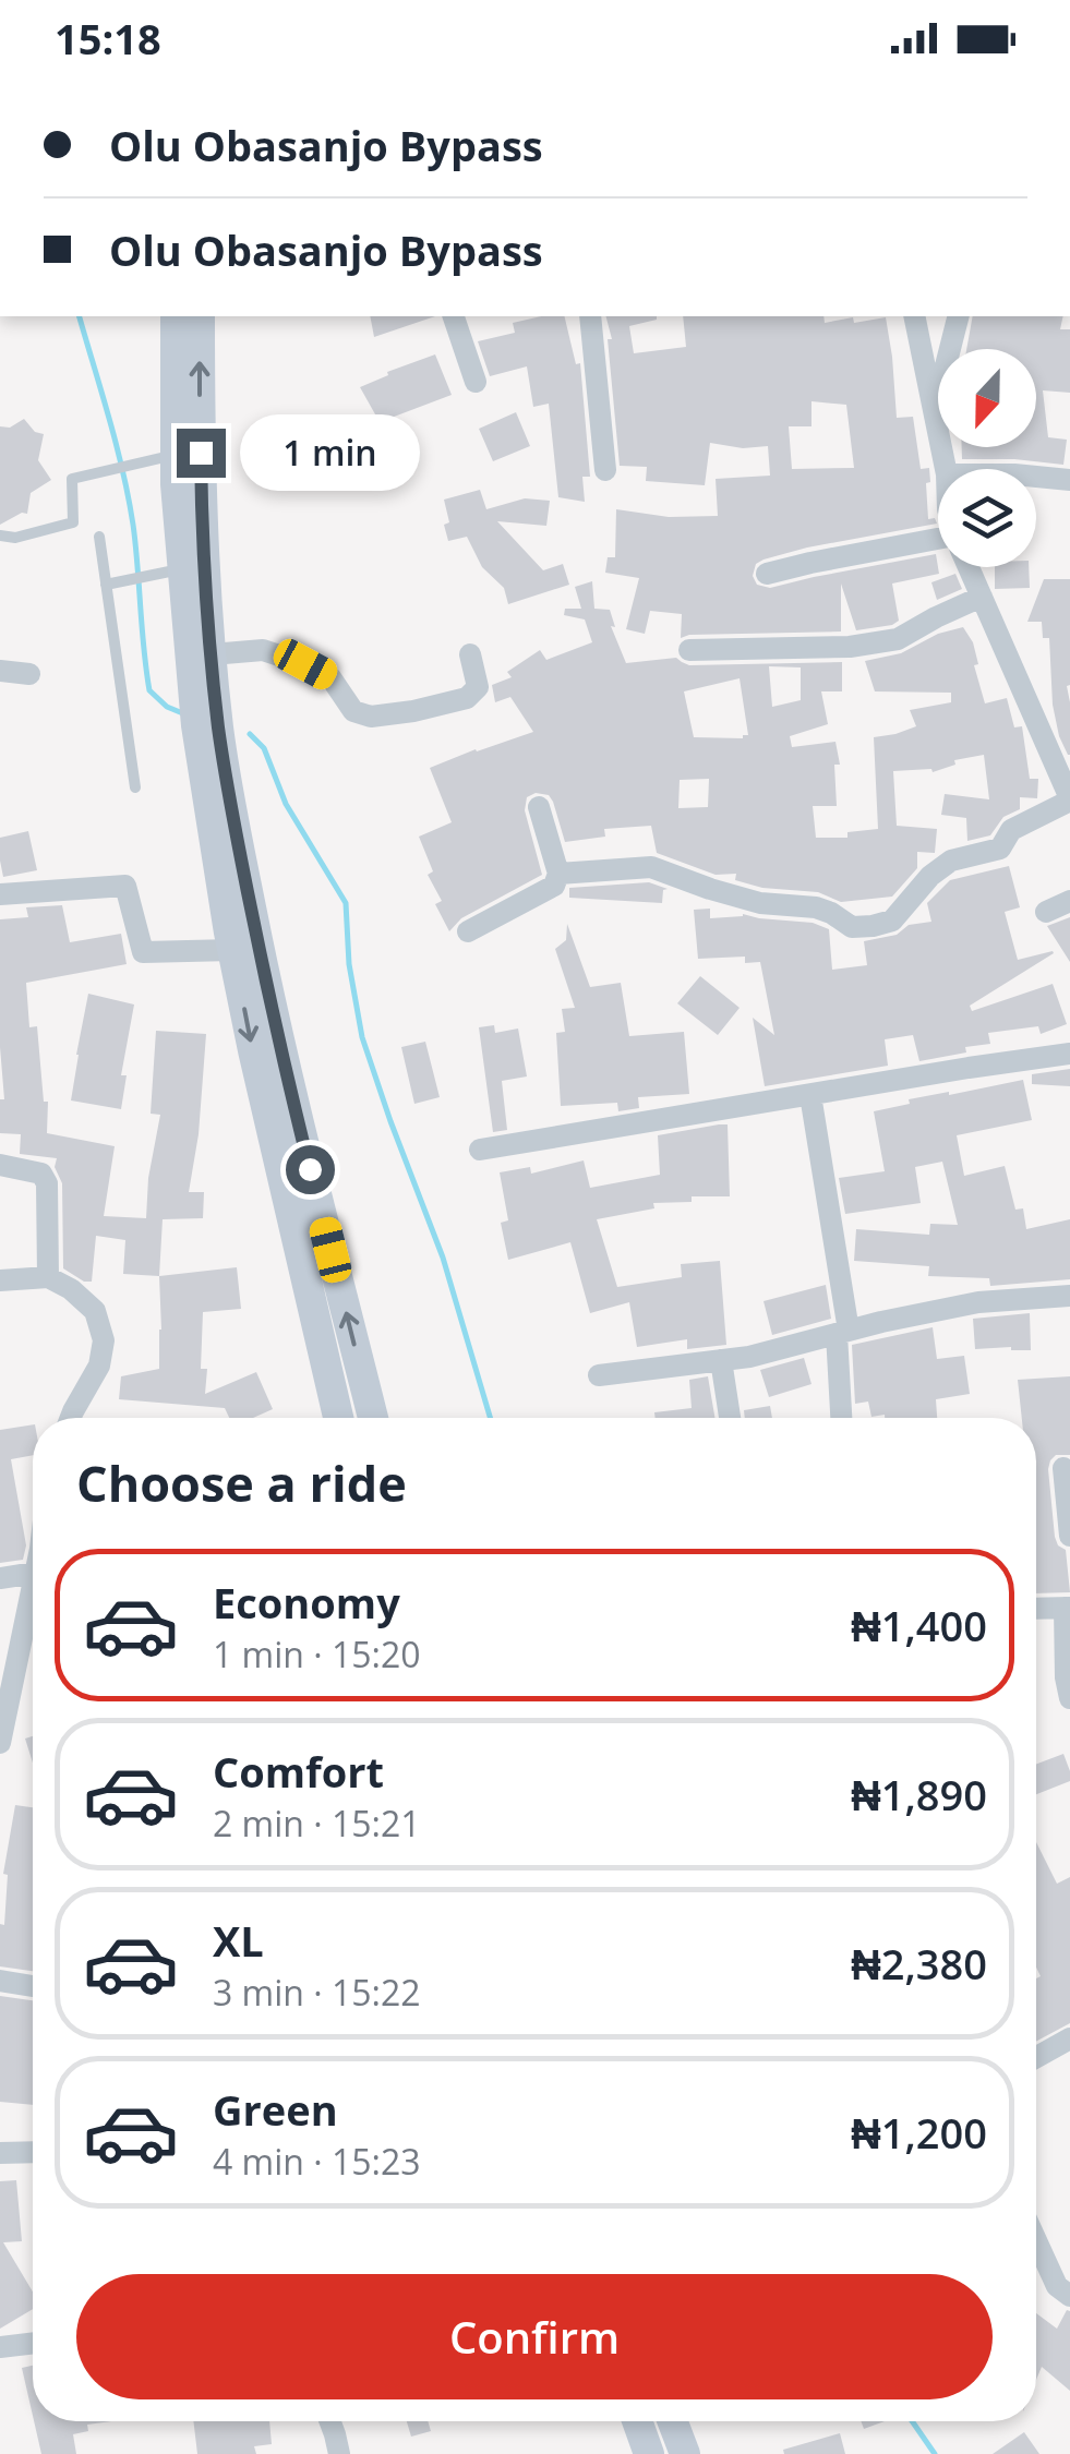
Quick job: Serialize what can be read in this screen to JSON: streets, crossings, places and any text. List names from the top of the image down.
{
  "north": "bottom",
  "page": {
    "status": "15:18",
    "banner": ["Olu Obasanjo Bypass", "Olu Obasanjo Bypass"],
    "bubble": "1 min",
    "heading": "Choose a ride",
    "list": [
      {
        "name": "Economy",
        "note": "1 min · 15:20",
        "value": "₦1,400"
      },
      {
        "name": "Comfort",
        "note": "2 min · 15:21",
        "value": "₦1,890"
      },
      {
        "name": "XL",
        "note": "3 min · 15:22",
        "value": "₦2,380"
      },
      {
        "name": "Green",
        "note": "4 min · 15:23",
        "value": "₦1,200"
      }
    ],
    "buttons": "Confirm"
  }
}
